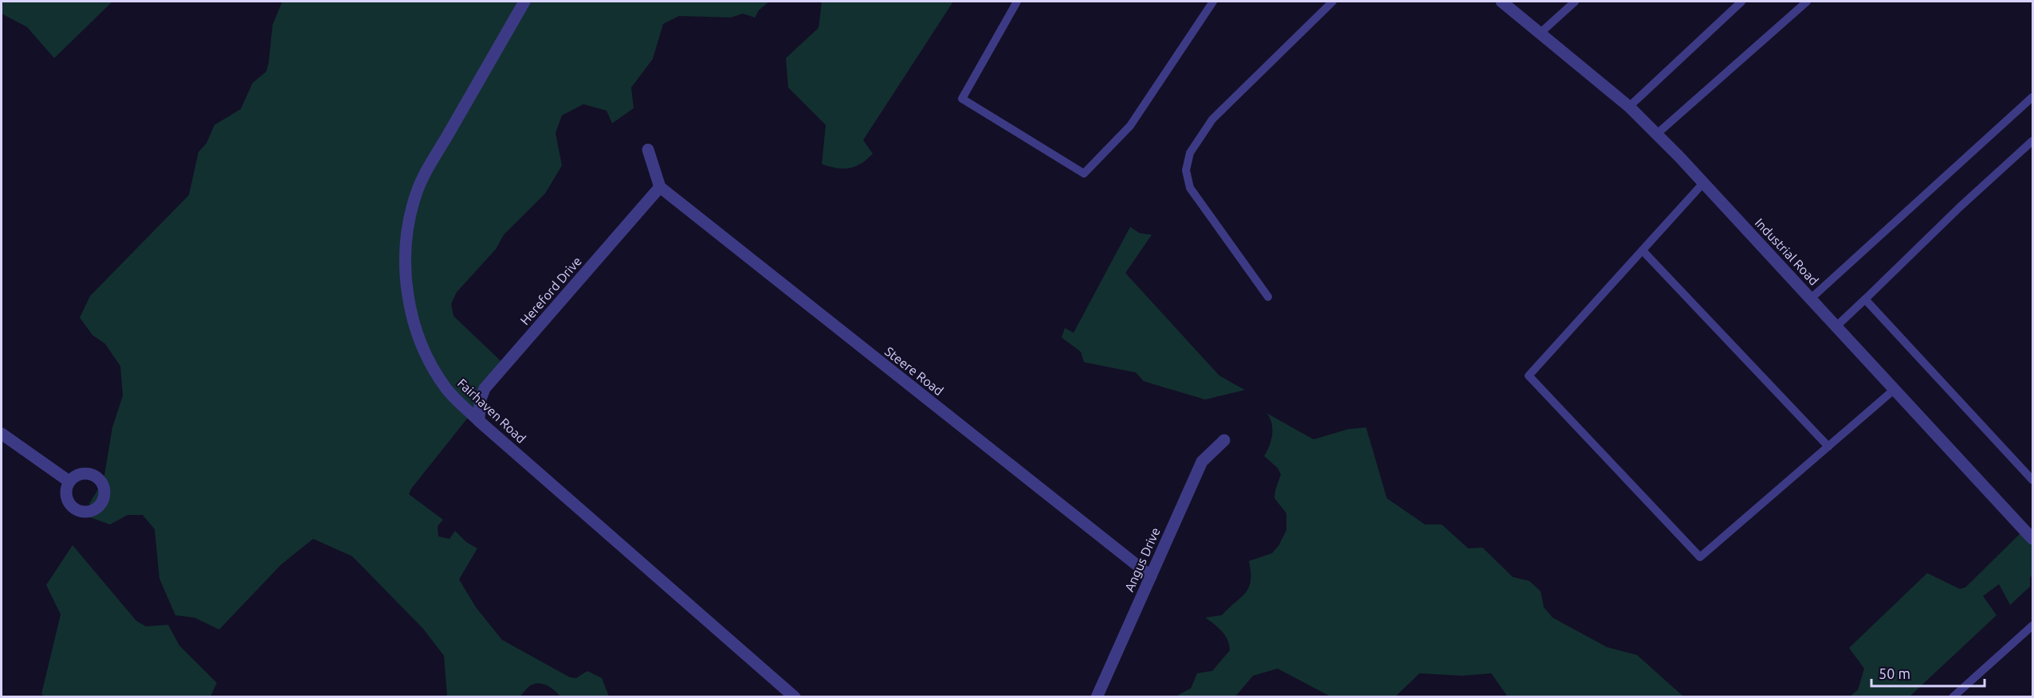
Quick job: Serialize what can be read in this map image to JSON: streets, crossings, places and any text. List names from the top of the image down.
{
  "streets": {
    "street": [
      "Industrial Road",
      "Hereford Drive",
      "Steere Road",
      "Fairhaven Road",
      "Angus Drive"
    ]
  },
  "crossings": [
    ["Hereford Drive", "Steere Road"],
    ["Hereford Drive", "Fairhaven Road"],
    ["Steere Road", "Angus Drive"]
  ],
  "scale_bar": "50 m"
}
